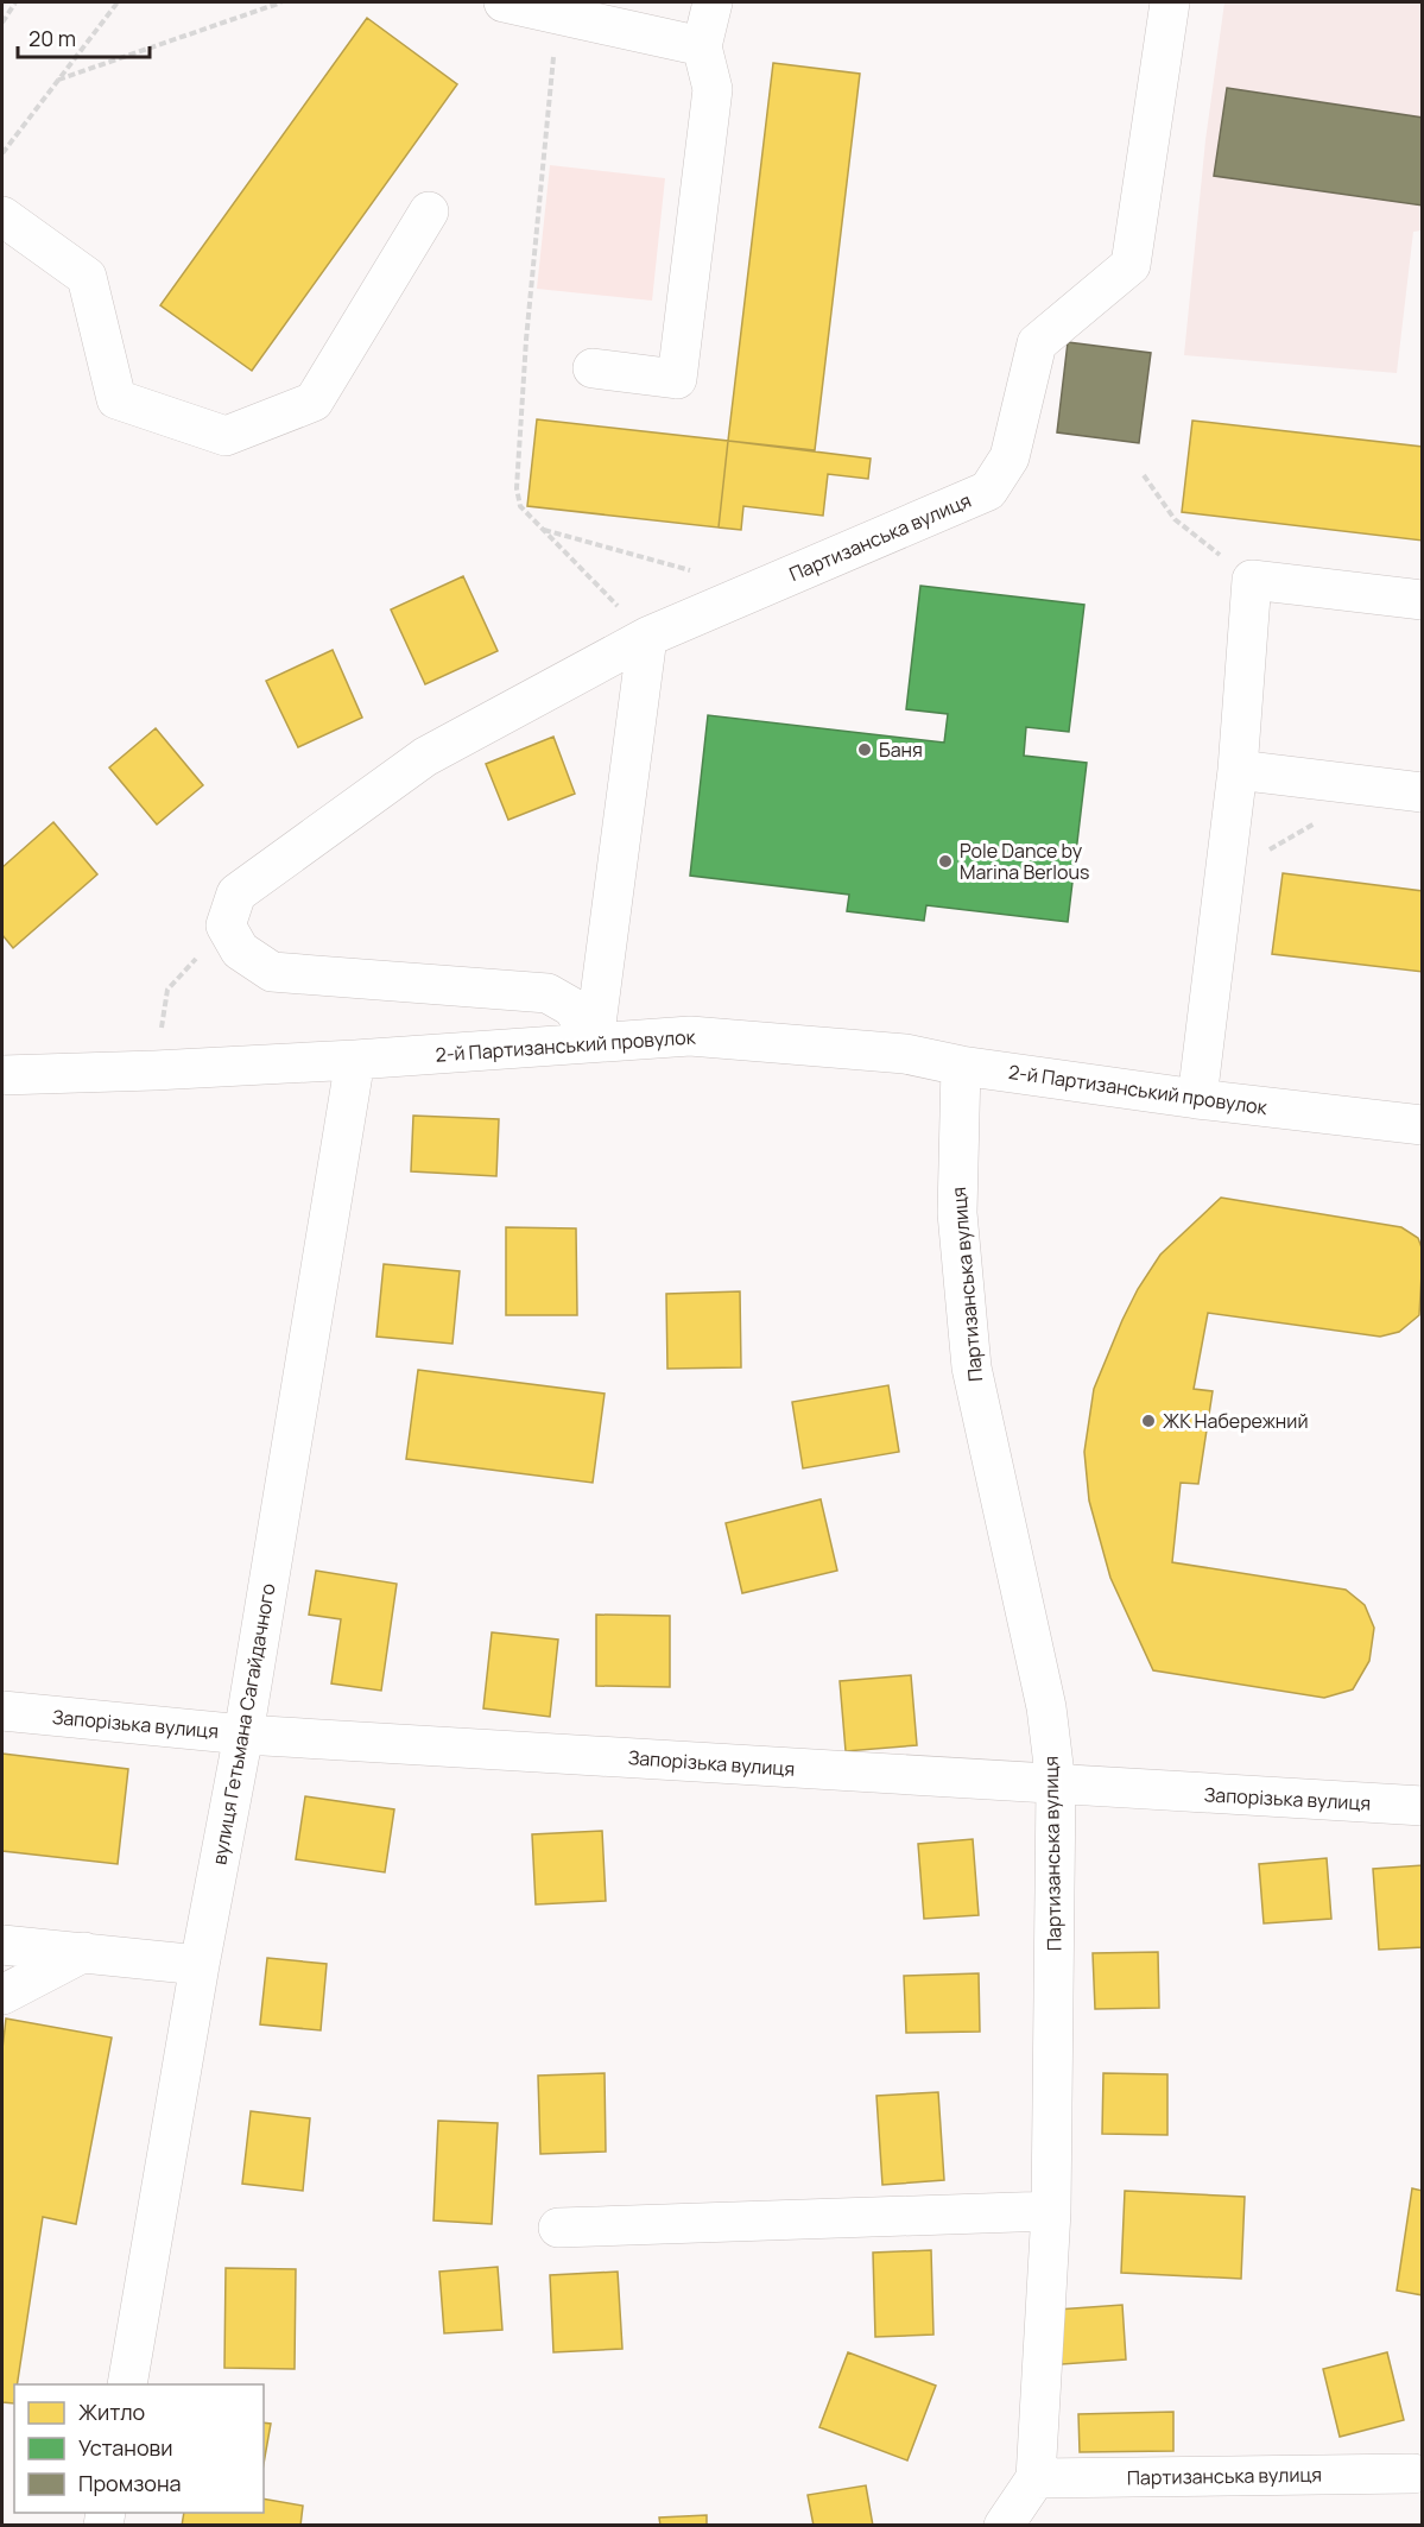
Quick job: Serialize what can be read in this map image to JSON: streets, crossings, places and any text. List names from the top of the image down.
{
  "streets": {
    "street": [
      "Партизанська вулиця",
      "2-й Партизанський провулок",
      "Запорізька вулиця",
      "вулиця Гетьмана Сагайдачного"
    ]
  },
  "crossings": [
    ["Партизанська вулиця", "2-й Партизанський провулок"],
    ["Партизанська вулиця", "Запорізька вулиця"],
    ["2-й Партизанський провулок", "вулиця Гетьмана Сагайдачного"],
    ["Запорізька вулиця", "вулиця Гетьмана Сагайдачного"]
  ],
  "places": ["Баня", "Pole Dance by Marina Berlous", "ЖК Набережний"],
  "legend": ["Житло", "Установи", "Промзона"],
  "scale_bar": "20 m"
}
